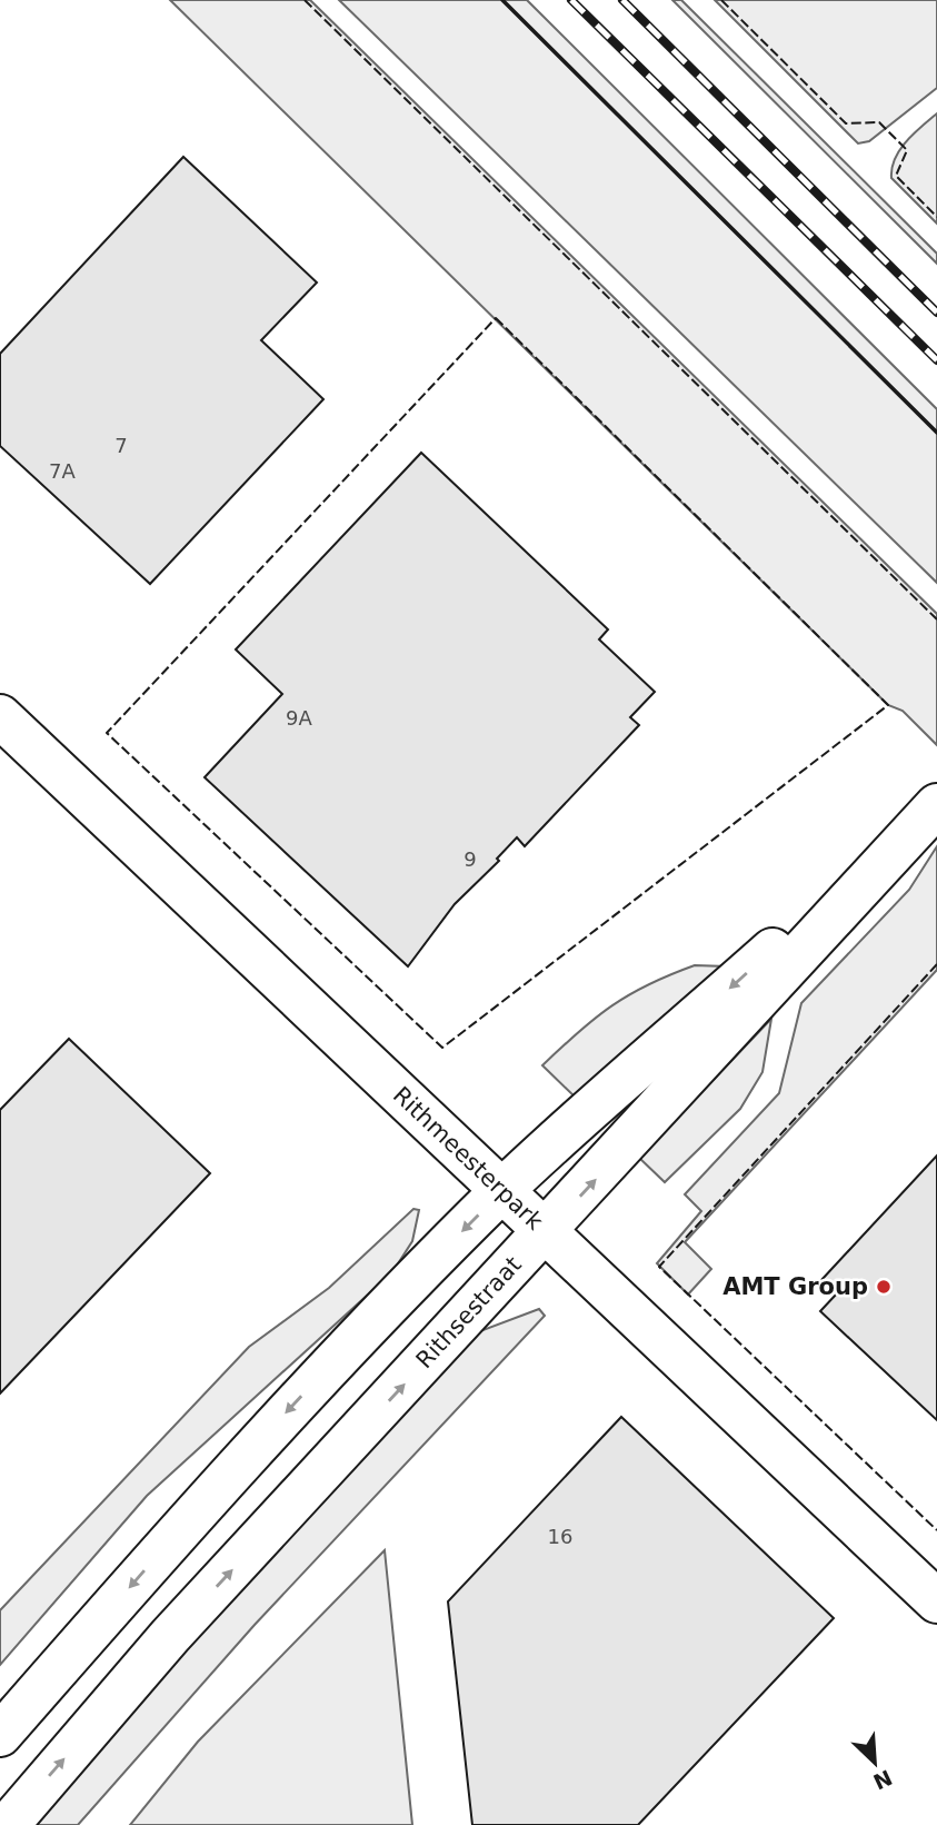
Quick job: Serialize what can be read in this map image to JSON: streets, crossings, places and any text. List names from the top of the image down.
{
  "streets": {
    "street": ["Rithmeesterpark", "Rithsestraat"]
  },
  "crossings": [
    ["Rithmeesterpark", "Rithsestraat"]
  ],
  "places": ["AMT Group"],
  "house_numbers": [
    "7",
    "7A",
    "9A",
    "9",
    "16"
  ],
  "north": "bottom right"
}
